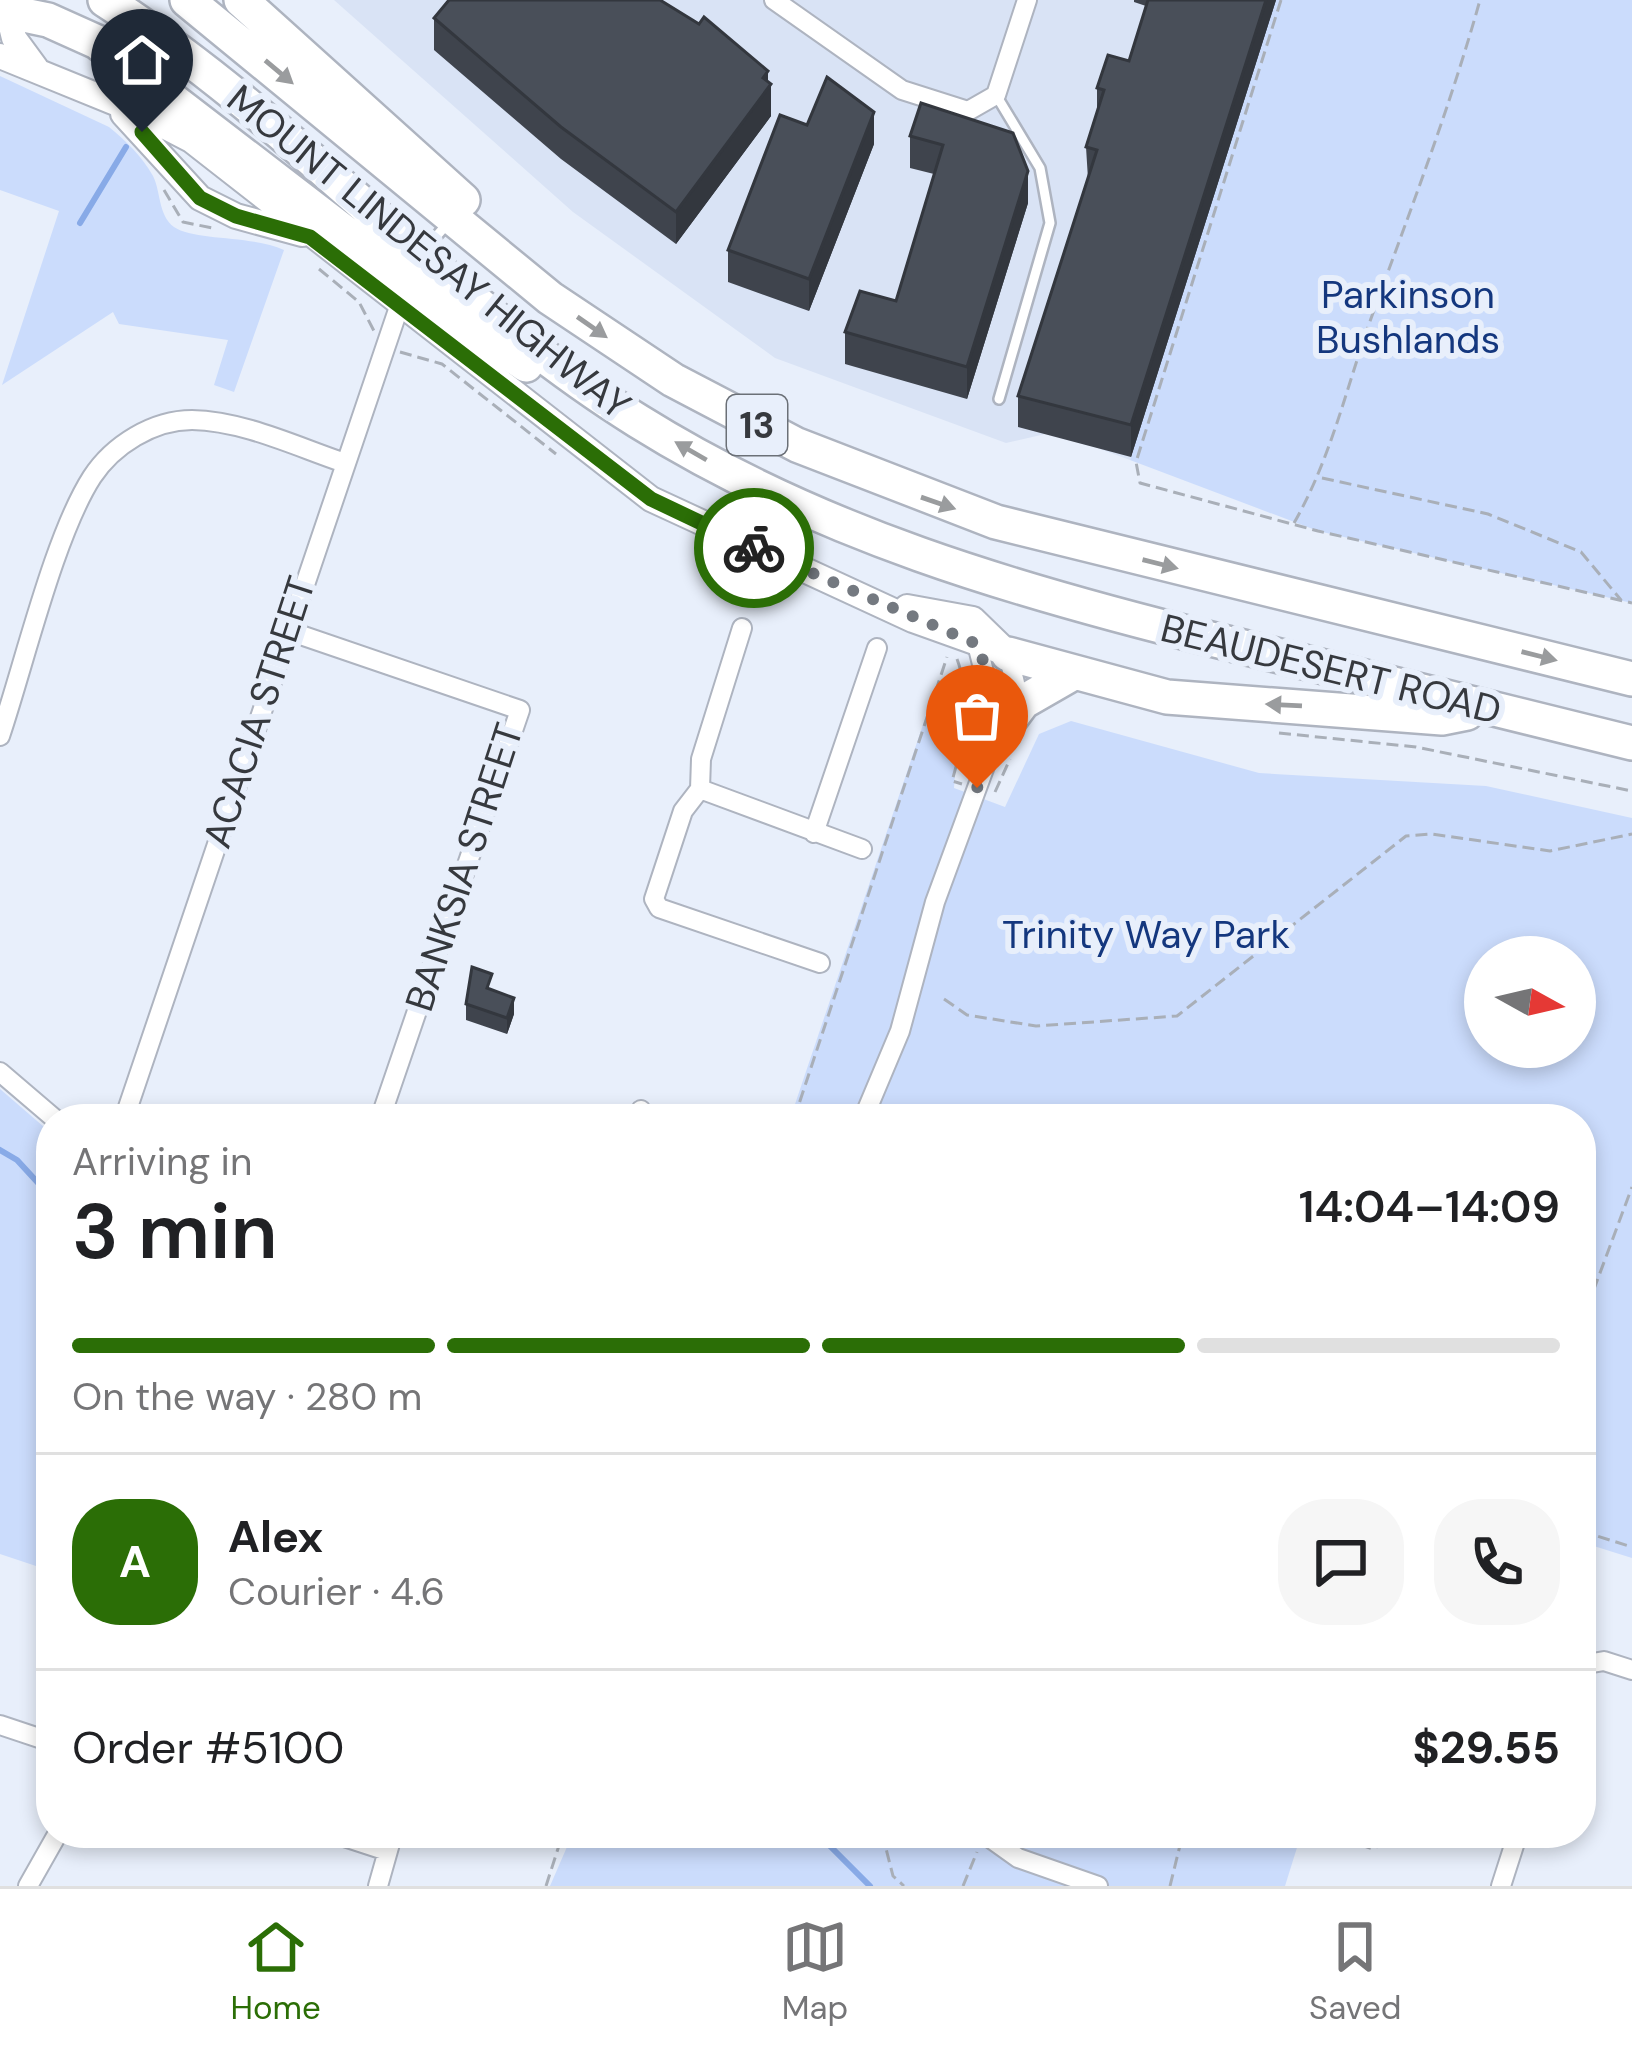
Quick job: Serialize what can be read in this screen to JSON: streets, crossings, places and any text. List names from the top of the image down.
{
  "streets": {
    "highway": ["MOUNT LINDESAY HIGHWAY", "13", "BEAUDESERT ROAD"],
    "street": ["ACACIA STREET", "BANKSIA STREET"]
  },
  "crossings": [
    ["MOUNT LINDESAY HIGHWAY", "BEAUDESERT ROAD"],
    ["MOUNT LINDESAY HIGHWAY", "ACACIA STREET"],
    ["ACACIA STREET", "BANKSIA STREET"]
  ],
  "parks": ["Parkinson Bushlands", "Trinity Way Park"],
  "north": "right",
  "page": {
    "heading": ["3 min", "Arriving in", "14:04–14:09"],
    "panel": [
      "Alex",
      "Courier · 4.6",
      "Order #5100",
      "$29.55"
    ],
    "bar": "On the way · 280 m",
    "round": "A",
    "tabs": ["Home", "Map", "Saved"]
  }
}
